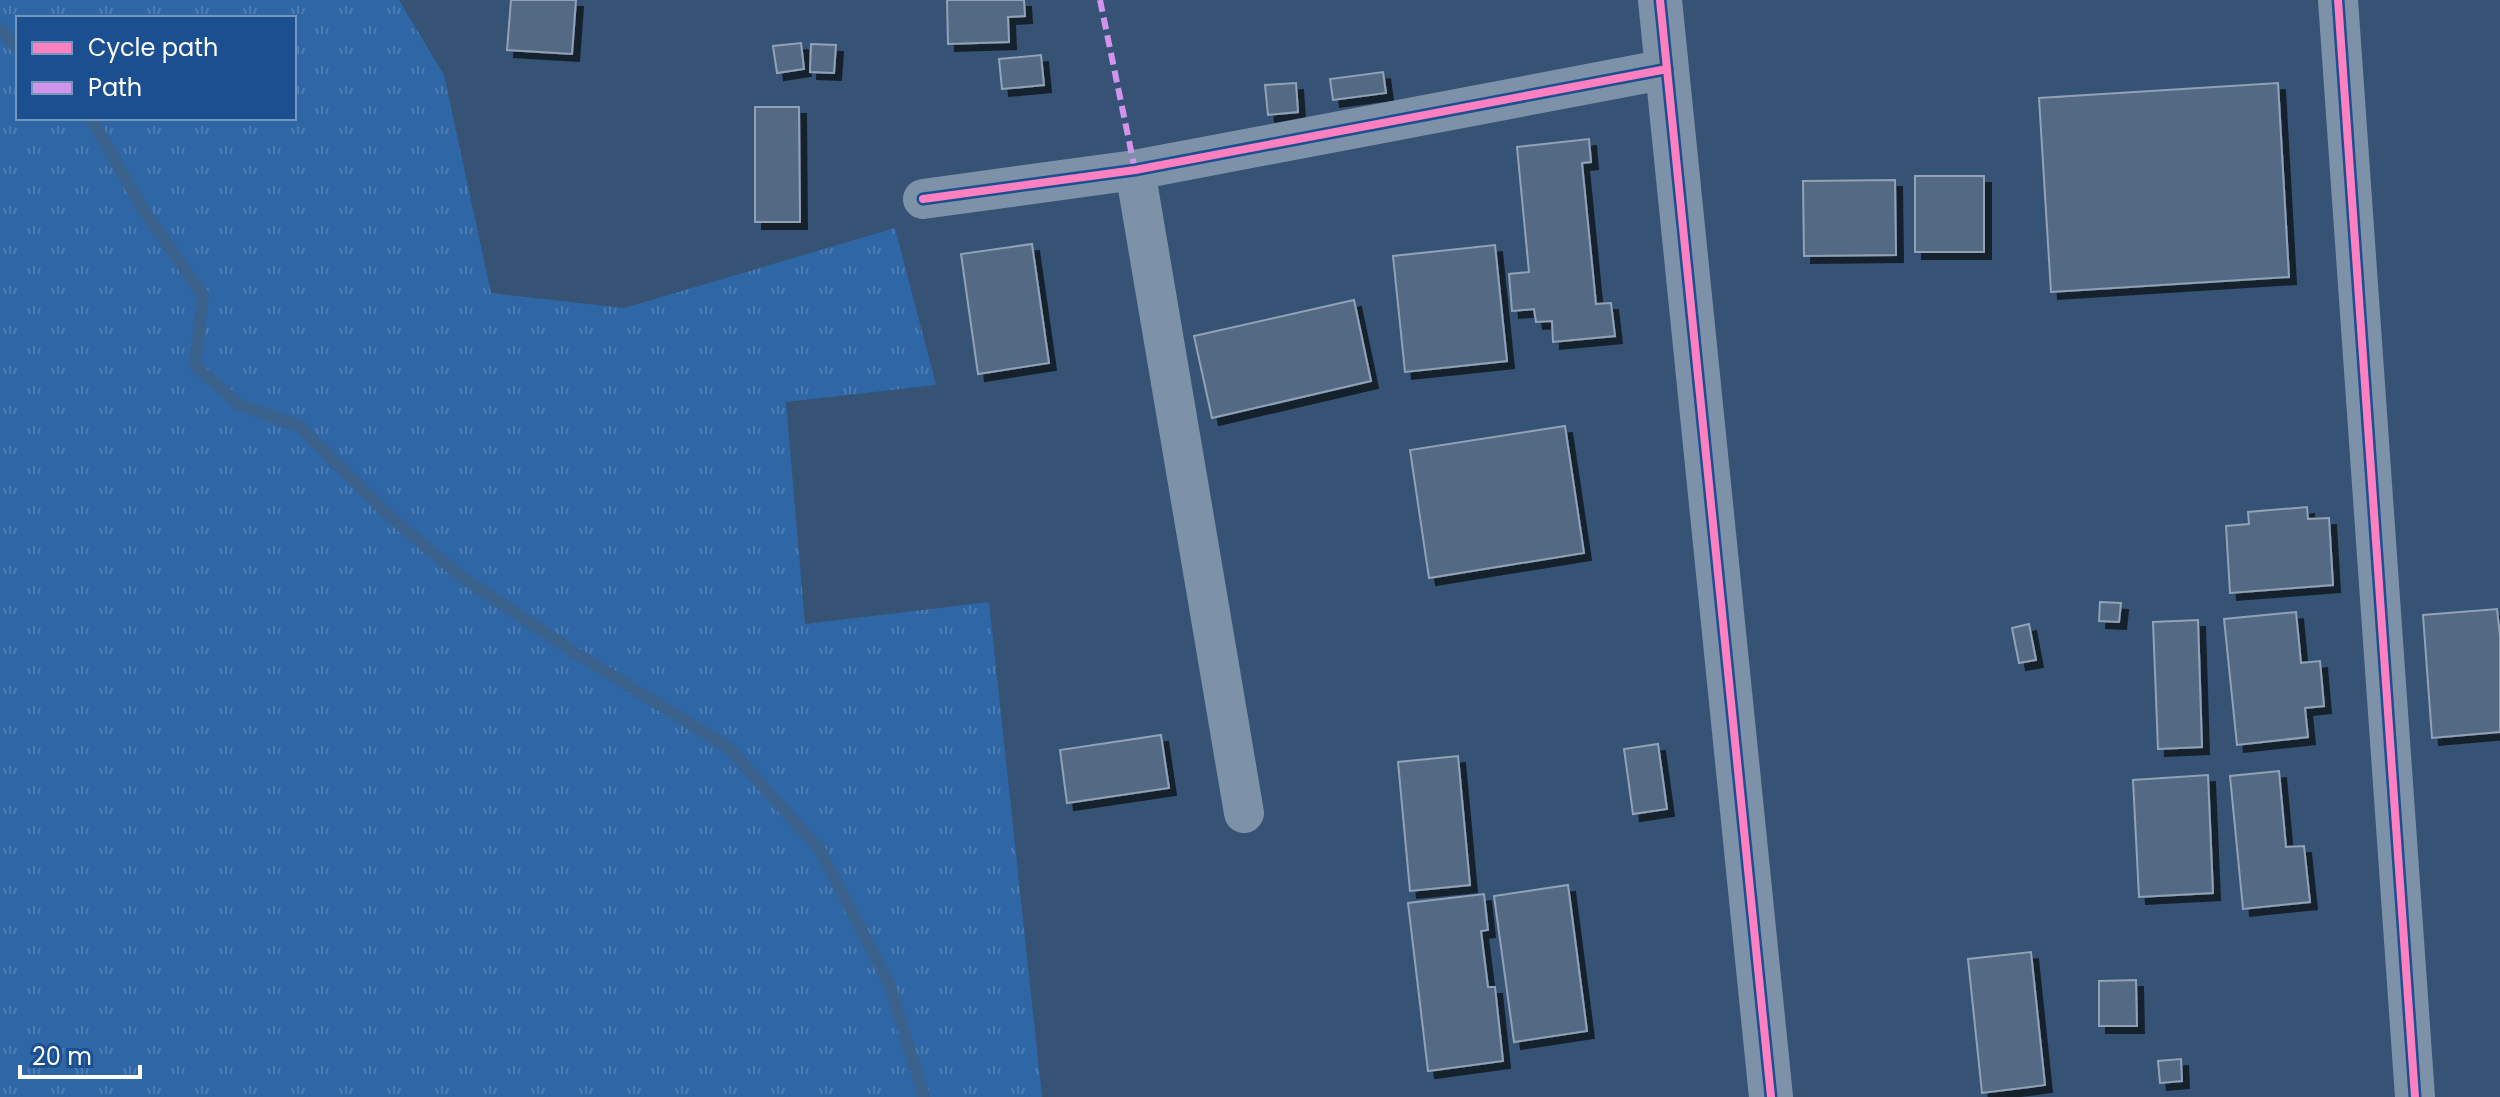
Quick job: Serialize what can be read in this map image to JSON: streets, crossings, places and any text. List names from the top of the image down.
{
  "legend": ["Cycle path", "Path"],
  "scale_bar": "20 m"
}
